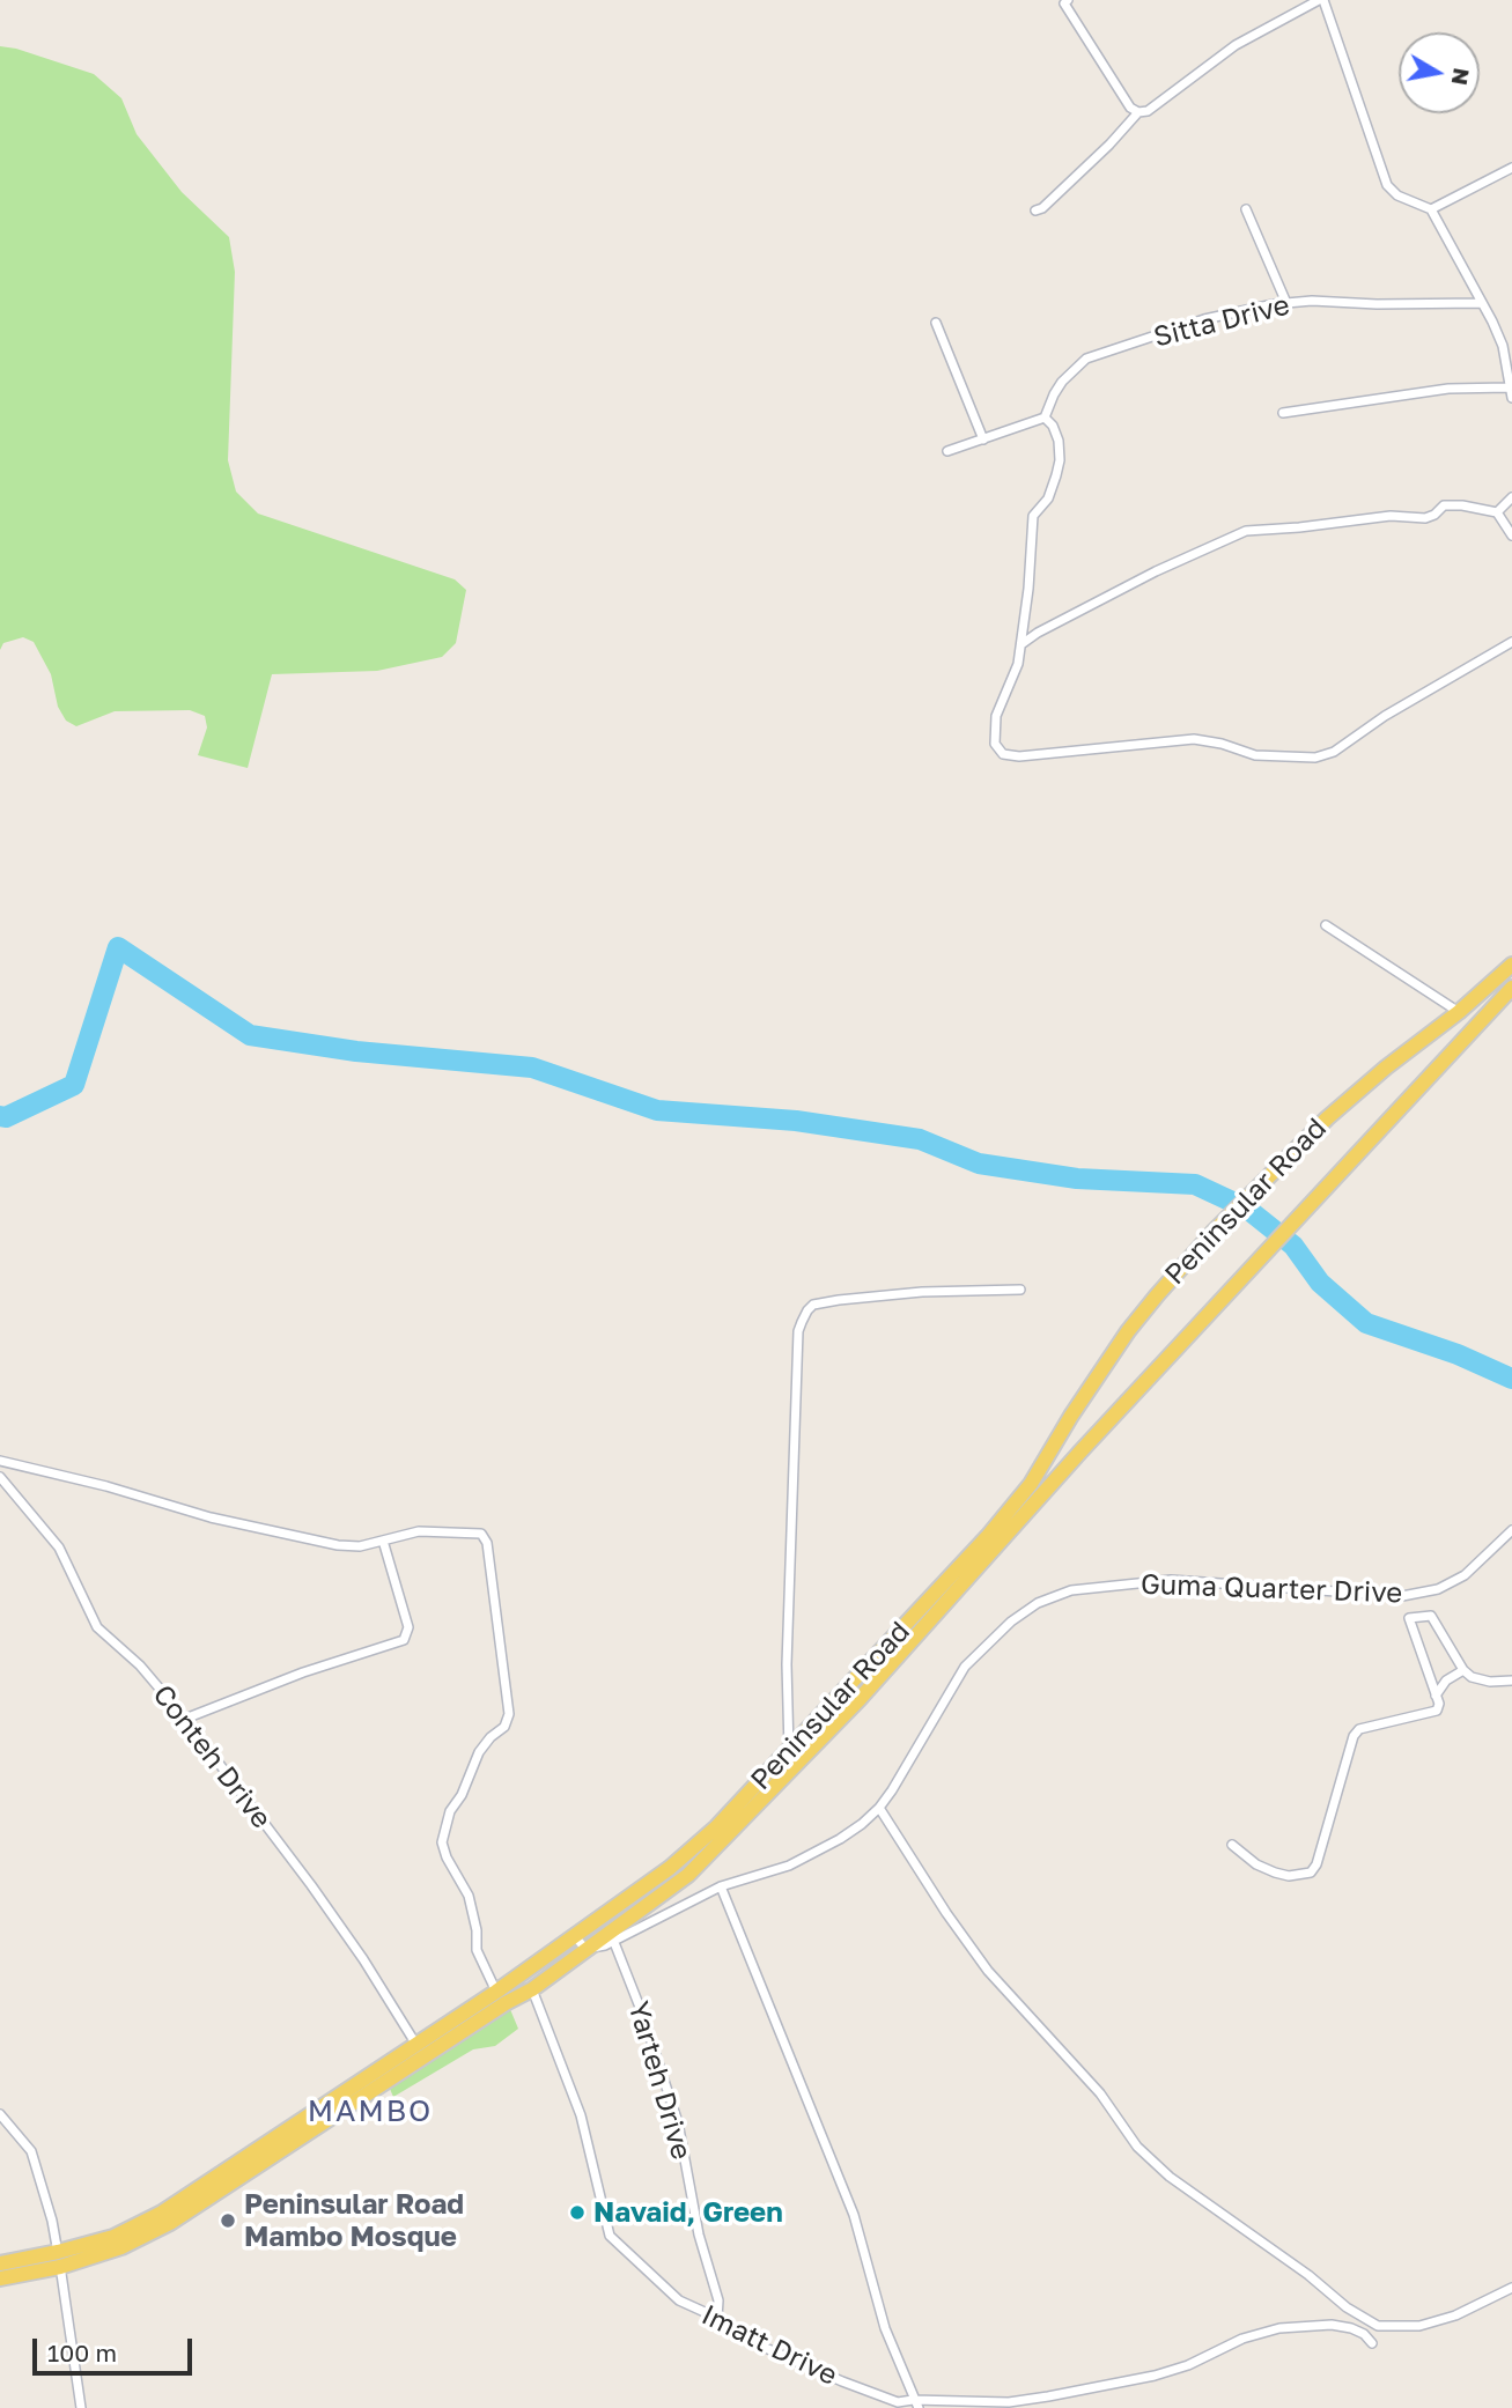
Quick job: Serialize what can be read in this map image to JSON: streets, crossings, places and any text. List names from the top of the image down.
{
  "streets": {
    "main road": ["Peninsular Road"],
    "street": [
      "Sitta Drive",
      "Guma Quarter Drive",
      "Conteh Drive",
      "Yarteh Drive",
      "Imatt Drive"
    ]
  },
  "crossings": [
    ["Peninsular Road", "Guma Quarter Drive"],
    ["Peninsular Road", "Conteh Drive"],
    ["Peninsular Road", "Imatt Drive"],
    ["Guma Quarter Drive", "Yarteh Drive"],
    ["Yarteh Drive", "Imatt Drive"]
  ],
  "districts": ["MAMBO"],
  "places": ["Navaid, Green", "Peninsular Road Mambo Mosque"],
  "scale_bar": "100 m",
  "north": "right"
}
